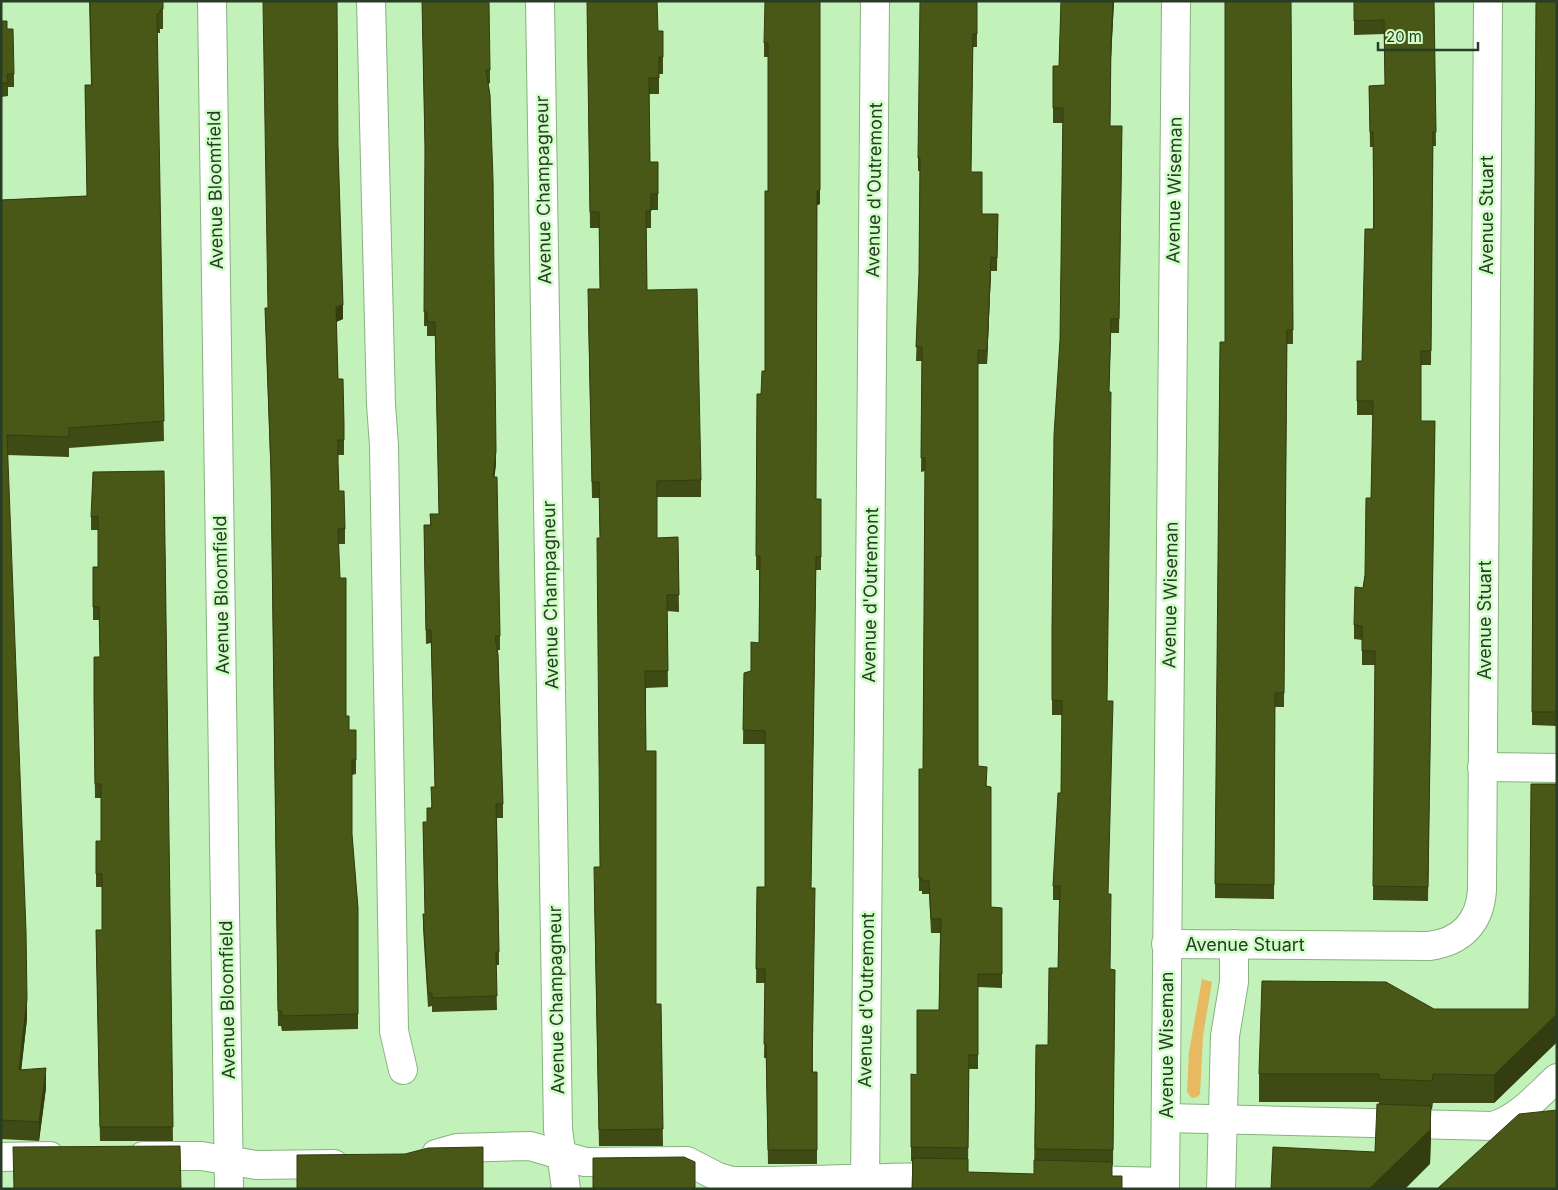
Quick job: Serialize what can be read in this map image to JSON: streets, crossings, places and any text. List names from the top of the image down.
{
  "streets": {
    "street": [
      "Avenue Bloomfield",
      "Avenue Champagneur",
      "Avenue d'Outremont",
      "Avenue Wiseman",
      "Avenue Stuart"
    ]
  },
  "crossings": [
    ["Avenue Wiseman", "Avenue Stuart"]
  ],
  "scale_bar": "20 m"
}
